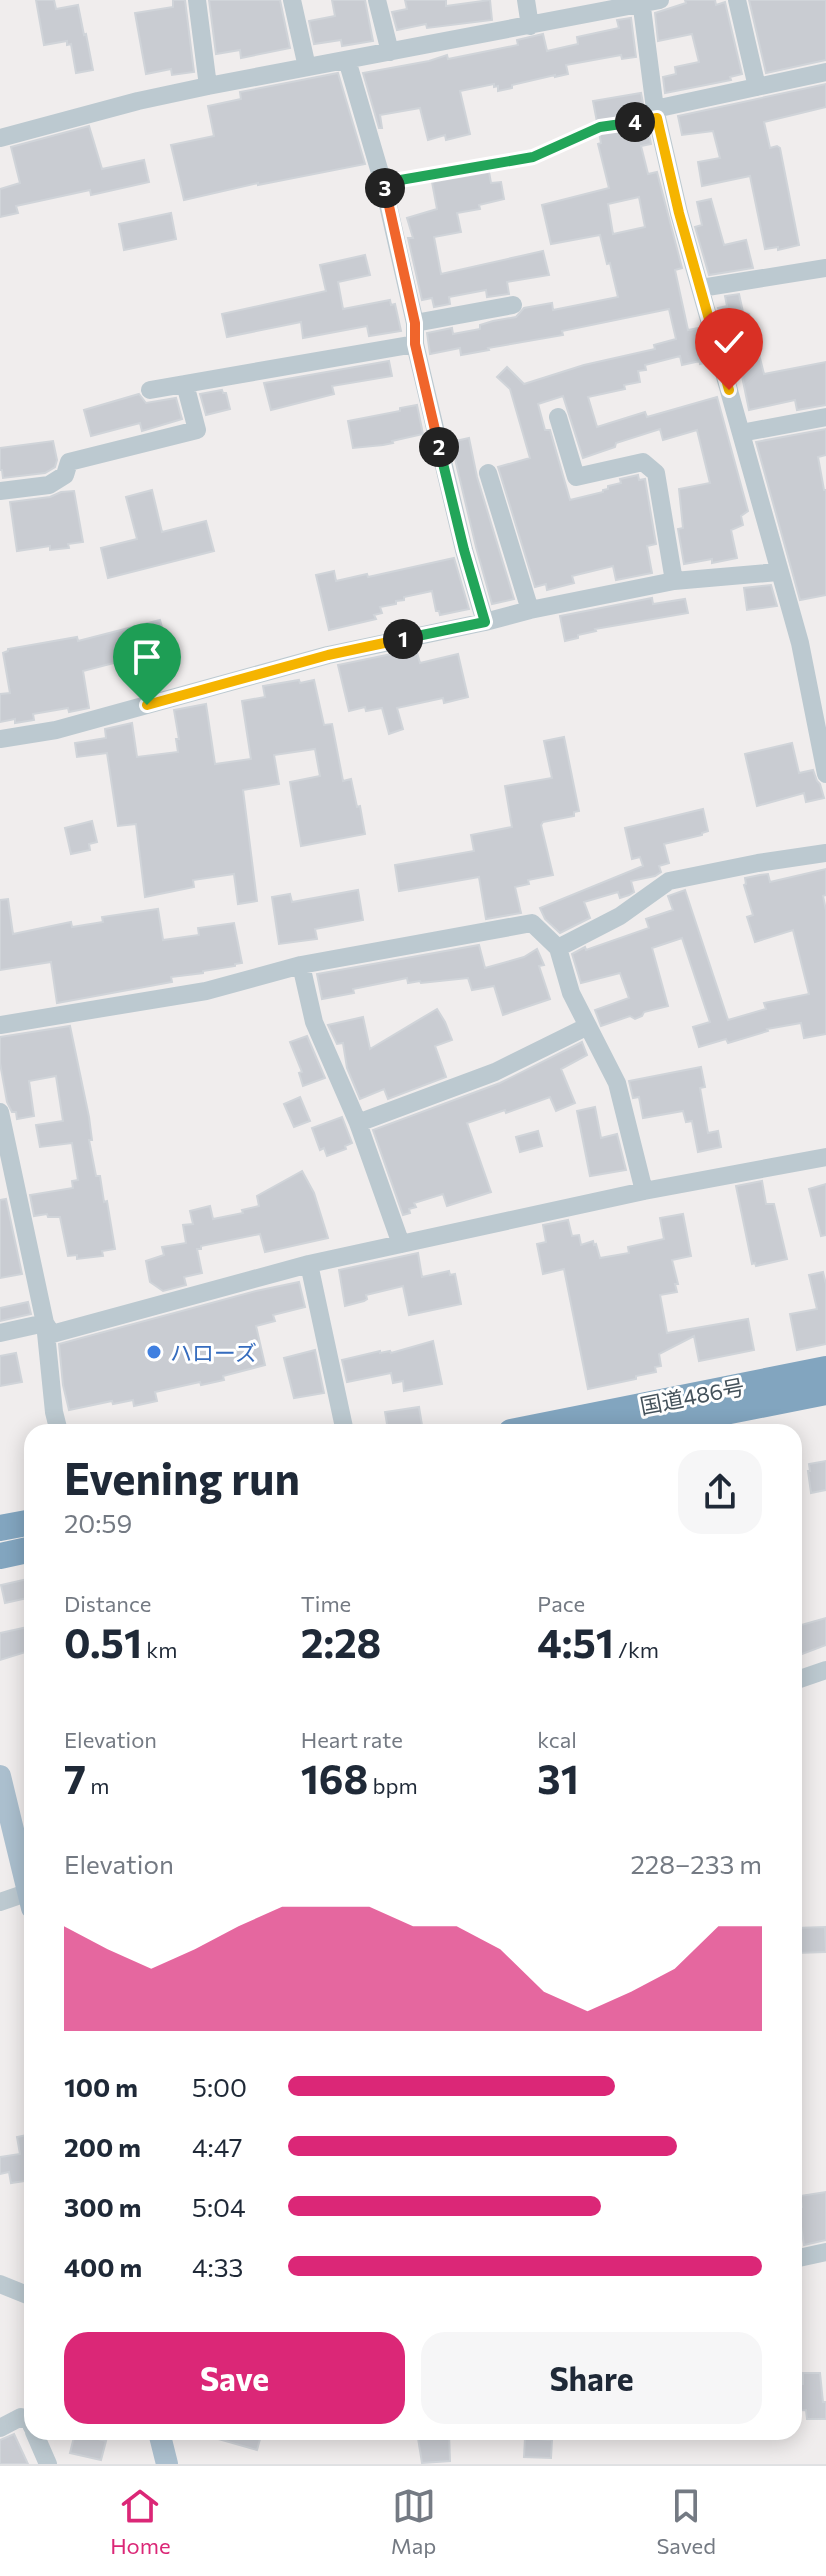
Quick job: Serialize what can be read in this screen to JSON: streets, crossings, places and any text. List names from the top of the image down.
{
  "streets": {
    "highway": ["国道486号"]
  },
  "places": ["ハローズ"],
  "page": {
    "pins": [
      "4",
      "3",
      "2",
      "1"
    ],
    "heading": ["Evening run", "20:59"],
    "stats": [
      ["Distance", "0.51 km"],
      ["Time", "2:28"],
      ["Pace", "4:51 /km"],
      ["Elevation", "7 m"],
      ["Heart rate", "168 bpm"],
      ["kcal", "31"]
    ],
    "chart": ["Elevation", "228–233 m"],
    "list": [
      {
        "name": "100 m",
        "note": "5:00"
      },
      {
        "name": "200 m",
        "note": "4:47"
      },
      {
        "name": "300 m",
        "note": "5:04"
      },
      {
        "name": "400 m",
        "note": "4:33"
      }
    ],
    "buttons": ["Save", "Share"],
    "tabs": ["Home", "Map", "Saved"]
  }
}
